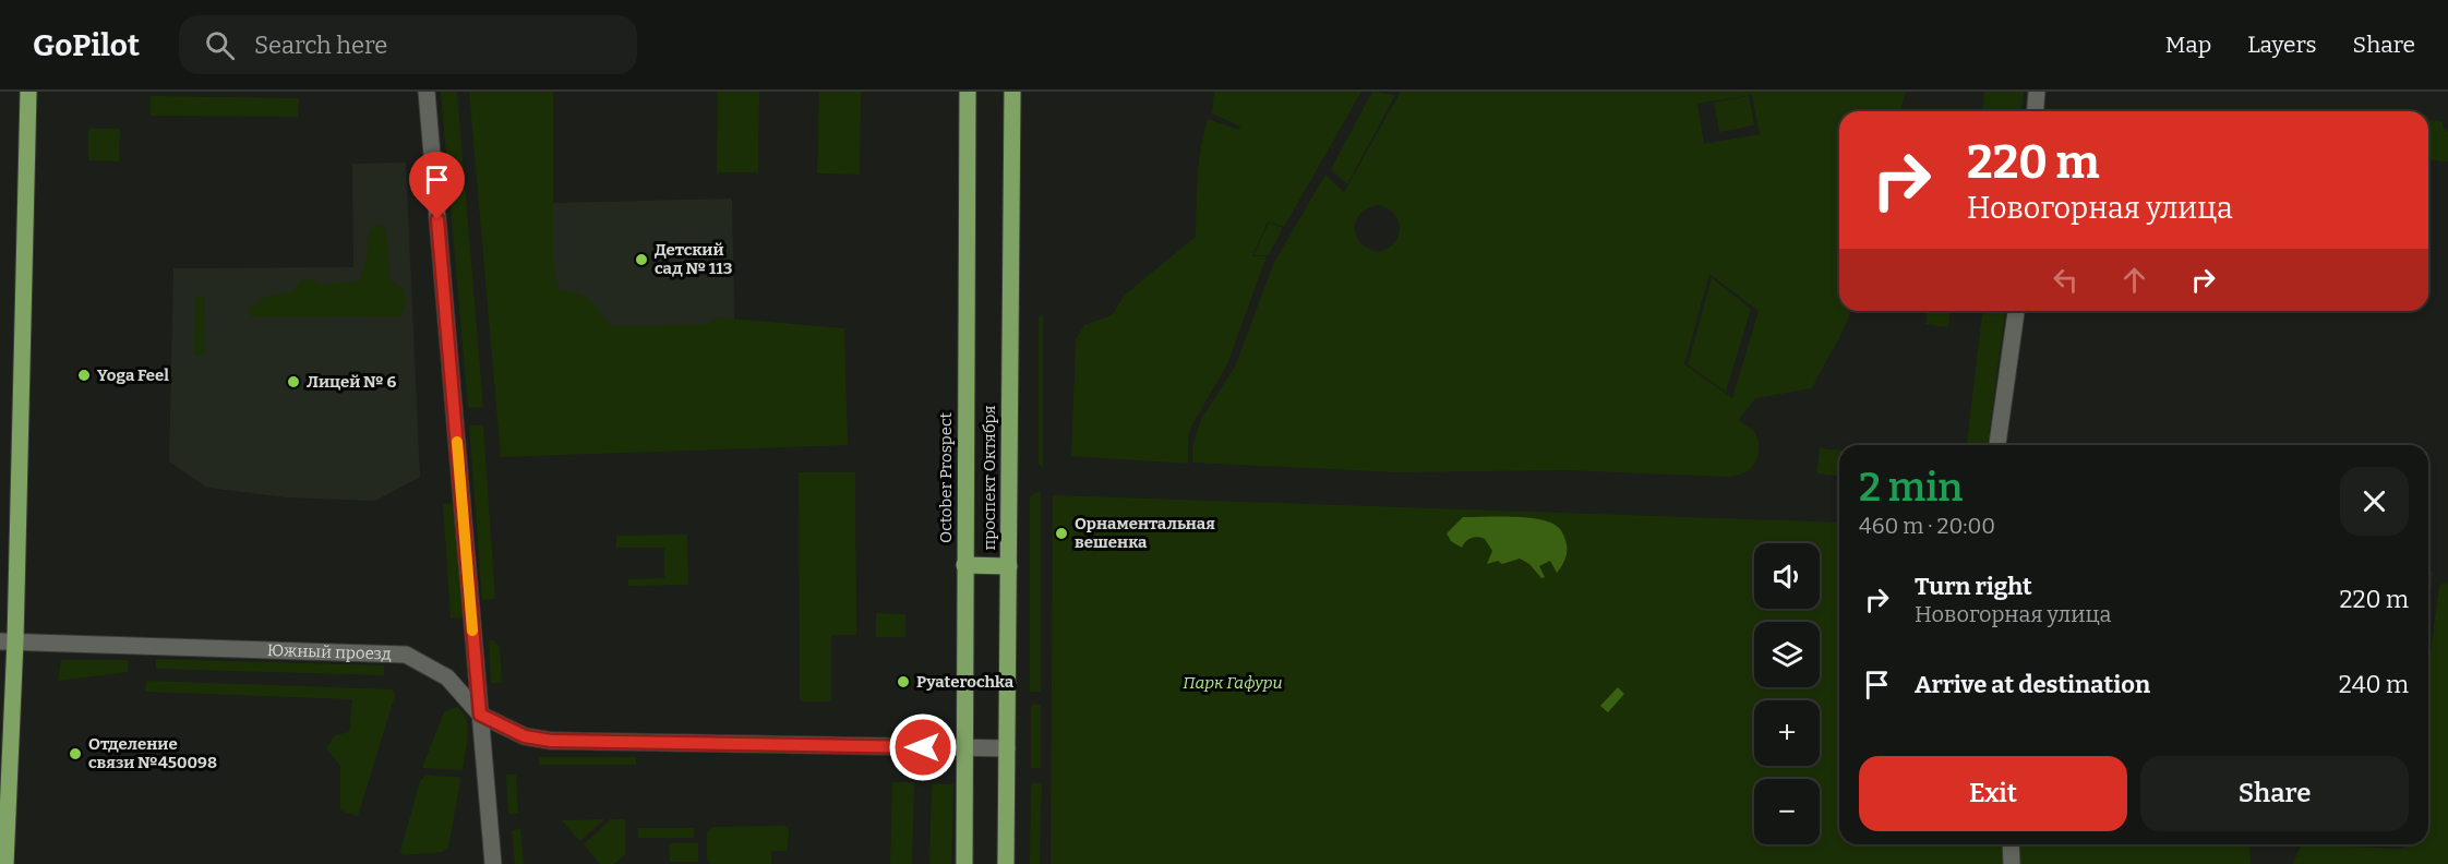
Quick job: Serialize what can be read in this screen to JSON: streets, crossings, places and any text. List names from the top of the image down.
{
  "streets": {
    "main road": ["October Prospect", "проспект Октября"],
    "street": ["Южный проезд"]
  },
  "crossings": [
    ["October Prospect", "Южный проезд"],
    ["проспект Октября", "Южный проезд"]
  ],
  "parks": ["Парк Гафури"],
  "places": [
    "Детский сад № 113",
    "Yoga Feel",
    "Лицей № 6",
    "Орнаментальная вешенка",
    "Pyaterochka",
    "Отделение связи №450098"
  ],
  "page": {
    "header": "GoPilot",
    "search": "Search here",
    "nav": ["Map", "Layers", "Share"],
    "turn": ["220 m", "Новогорная улица"],
    "heading": ["2 min", "460 m · 20:00"],
    "map_buttons": ["+", "−"],
    "list": [
      {
        "name": "Turn right",
        "note": "Новогорная улица",
        "value": "220 m"
      },
      {
        "name": "Arrive at destination",
        "value": "240 m"
      }
    ],
    "buttons": ["Exit", "Share"]
  }
}
